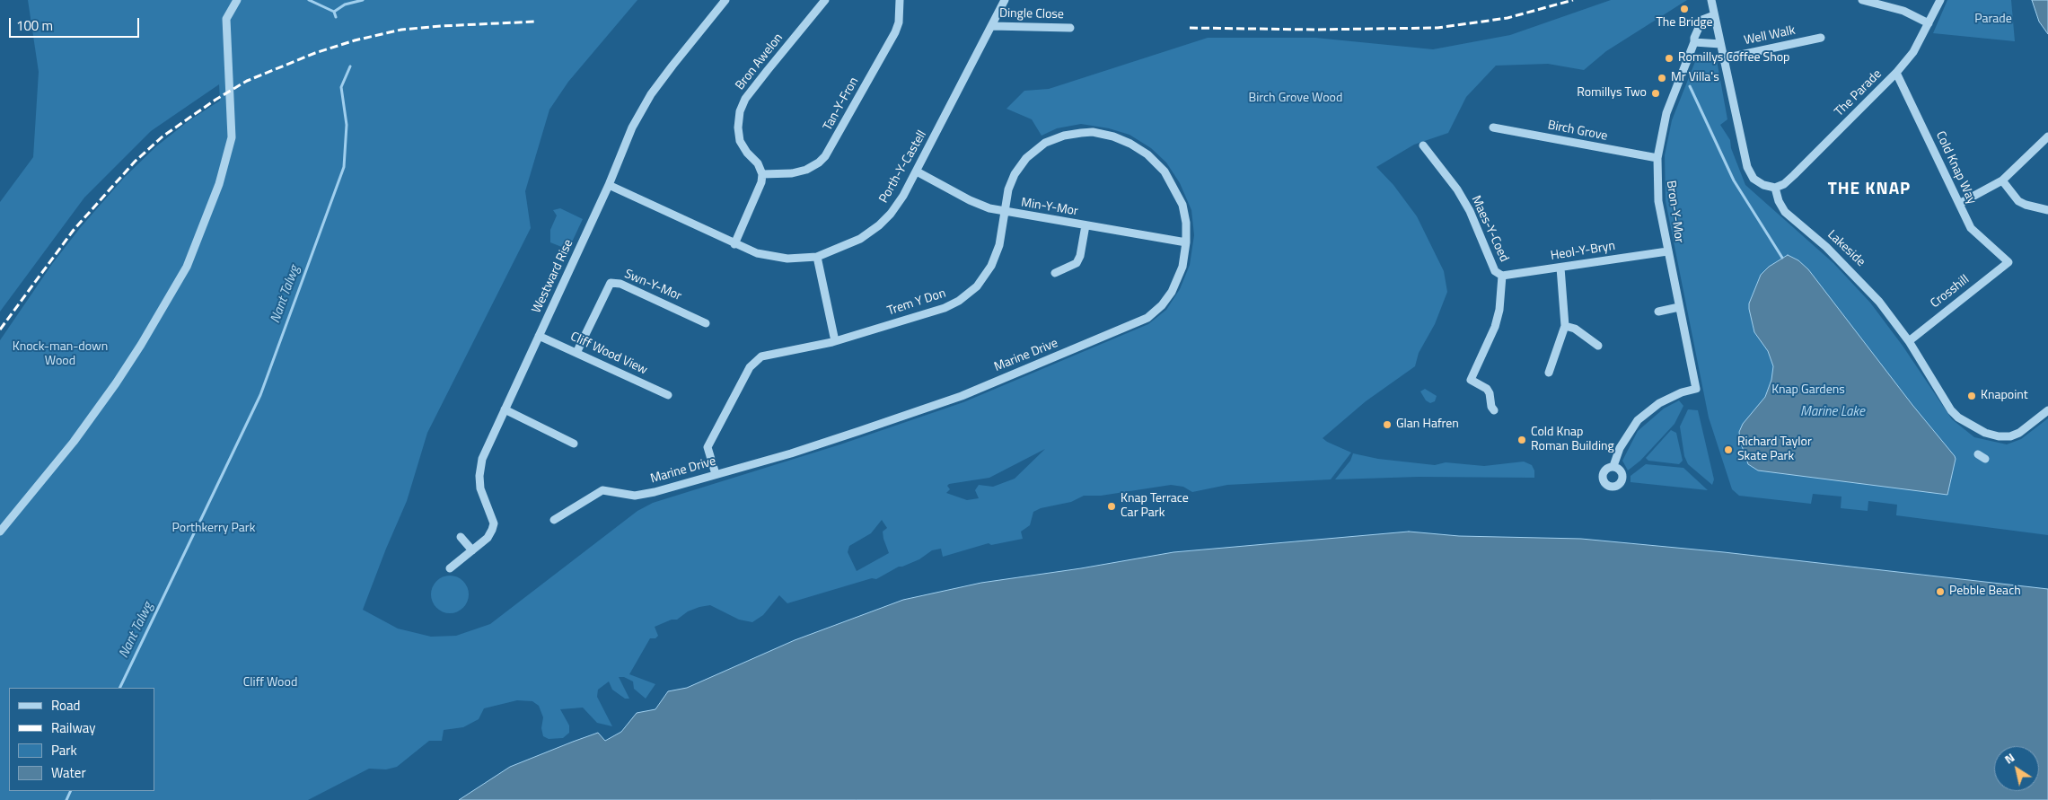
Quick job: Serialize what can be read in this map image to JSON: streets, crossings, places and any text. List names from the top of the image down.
{
  "streets": {
    "street": [
      "Dingle Close",
      "Well Walk",
      "Bron Awelon",
      "The Parade",
      "Tan-Y-Fron",
      "Birch Grove",
      "Porth-Y-Castell",
      "Cold Knap Way",
      "Min-Y-Mor",
      "Bron-Y-Mor",
      "Maes-Y-Coed",
      "Lakeside",
      "Heol-Y-Bryn",
      "Westward Rise",
      "Swn-Y-Mor",
      "Crosshill",
      "Trem Y Don",
      "Cliff Wood View",
      "Marine Drive"
    ]
  },
  "crossings": [
    ["Dingle Close", "Porth-Y-Castell"],
    ["Bron Awelon", "Tan-Y-Fron"],
    ["The Parade", "Cold Knap Way"],
    ["The Parade", "Lakeside"],
    ["Birch Grove", "Bron-Y-Mor"],
    ["Porth-Y-Castell", "Min-Y-Mor"],
    ["Porth-Y-Castell", "Westward Rise"],
    ["Cold Knap Way", "Crosshill"],
    ["Min-Y-Mor", "Trem Y Don"],
    ["Min-Y-Mor", "Marine Drive"],
    ["Bron-Y-Mor", "Heol-Y-Bryn"],
    ["Maes-Y-Coed", "Heol-Y-Bryn"],
    ["Lakeside", "Crosshill"],
    ["Westward Rise", "Cliff Wood View"],
    ["Swn-Y-Mor", "Cliff Wood View"],
    ["Trem Y Don", "Marine Drive"]
  ],
  "districts": ["THE KNAP"],
  "water": ["Nant Talwg", "Marine Lake"],
  "parks": [
    "Parade",
    "Birch Grove Wood",
    "Knock-man-down Wood",
    "Knap Gardens",
    "Porthkerry Park",
    "Cliff Wood"
  ],
  "places": [
    "The Bridge",
    "Romillys Coffee Shop",
    "Mr Villa's",
    "Romillys Two",
    "Knapoint",
    "Glan Hafren",
    "Cold Knap Roman Building",
    "Richard Taylor Skate Park",
    "Knap Terrace Car Park",
    "Pebble Beach"
  ],
  "legend": [
    "Road",
    "Railway",
    "Park",
    "Water"
  ],
  "scale_bar": "100 m",
  "north": "top left"
}
